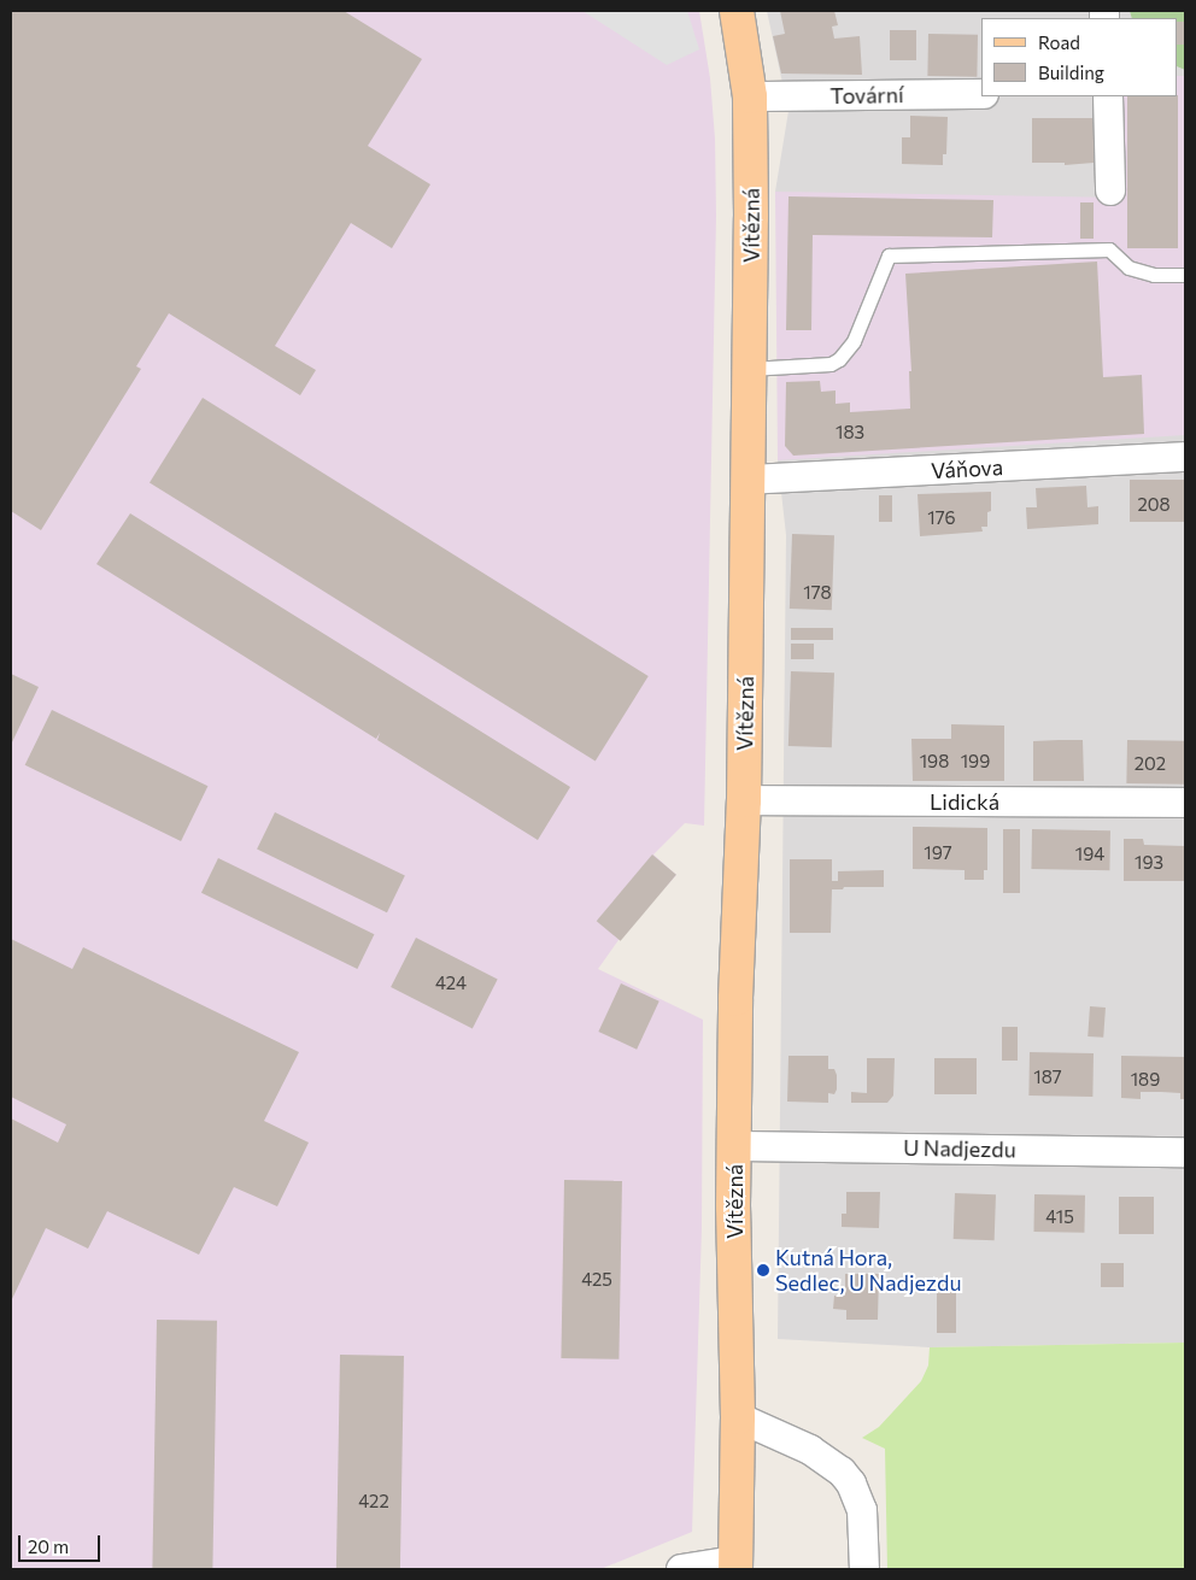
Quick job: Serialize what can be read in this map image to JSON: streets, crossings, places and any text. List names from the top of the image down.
{
  "streets": {
    "main road": ["Vítězná"],
    "street": [
      "Tovární",
      "Váňova",
      "Lidická",
      "U Nadjezdu"
    ]
  },
  "crossings": [
    ["Tovární", "Vítězná"],
    ["Vítězná", "Váňova"],
    ["Vítězná", "Lidická"],
    ["Vítězná", "U Nadjezdu"]
  ],
  "places": ["Kutná Hora, Sedlec, U Nadjezdu"],
  "house_numbers": [
    "183",
    "208",
    "176",
    "178",
    "198",
    "199",
    "202",
    "197",
    "194",
    "193",
    "424",
    "187",
    "189",
    "415",
    "425",
    "422"
  ],
  "legend": ["Road", "Building"],
  "scale_bar": "20 m"
}
